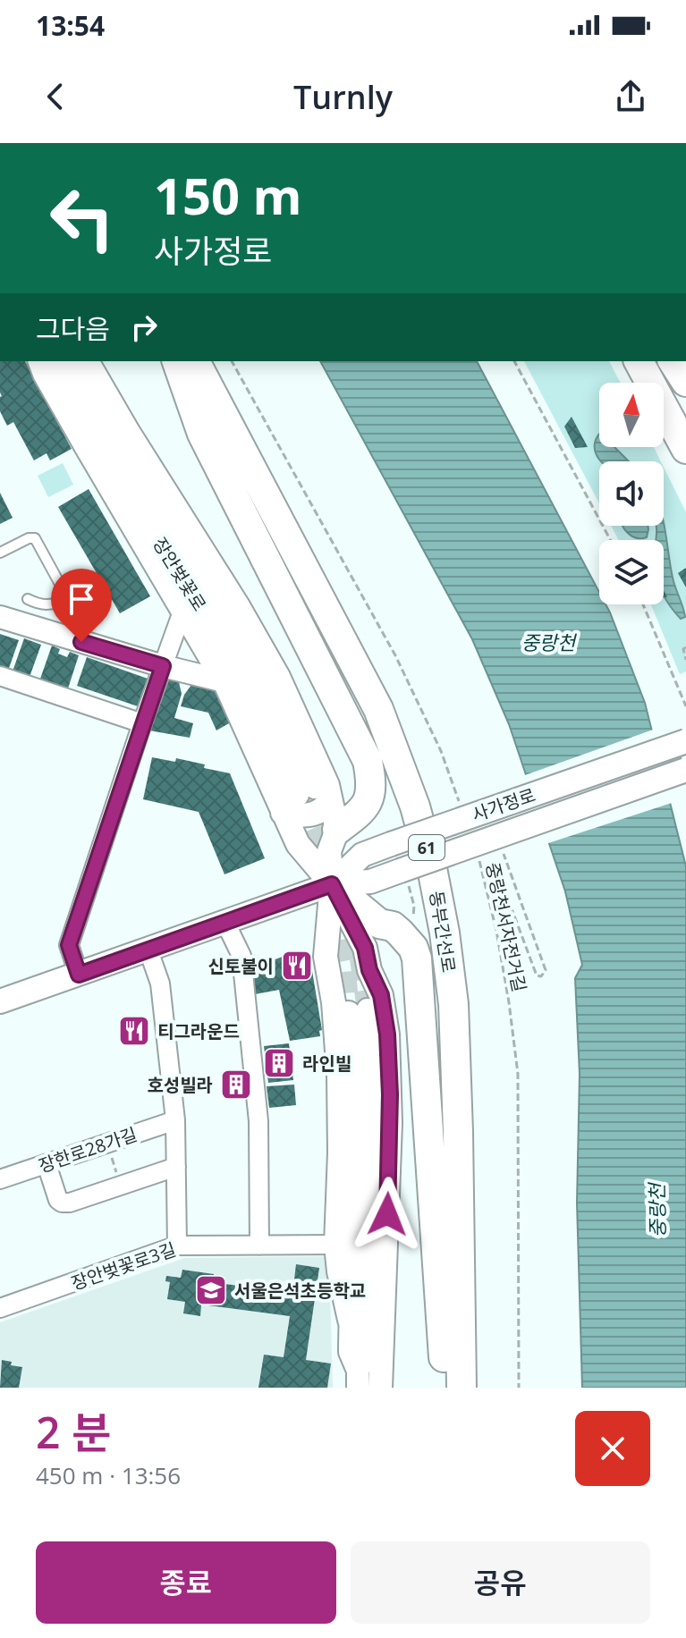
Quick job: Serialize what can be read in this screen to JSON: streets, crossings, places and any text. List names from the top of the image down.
{
  "streets": {
    "highway": ["61", "동부간선로"],
    "main road": ["사가정로"],
    "street": ["장안벚꽃로", "장한로28가길", "장안벚꽃로3길"],
    "path": ["중랑천서자전거길"]
  },
  "water": ["중랑천"],
  "places": {
    "restaurant": ["신토불이", "티그라운드"],
    "building": ["라인빌", "호성빌라"],
    "school or university": ["서울은석초등학교"]
  },
  "north": "top",
  "page": {
    "status": "13:54",
    "header": "Turnly",
    "turn": ["150 m", "사가정로"],
    "then": "그다음",
    "heading": ["2 분", "450 m · 13:56"],
    "buttons": ["종료", "공유"]
  }
}
